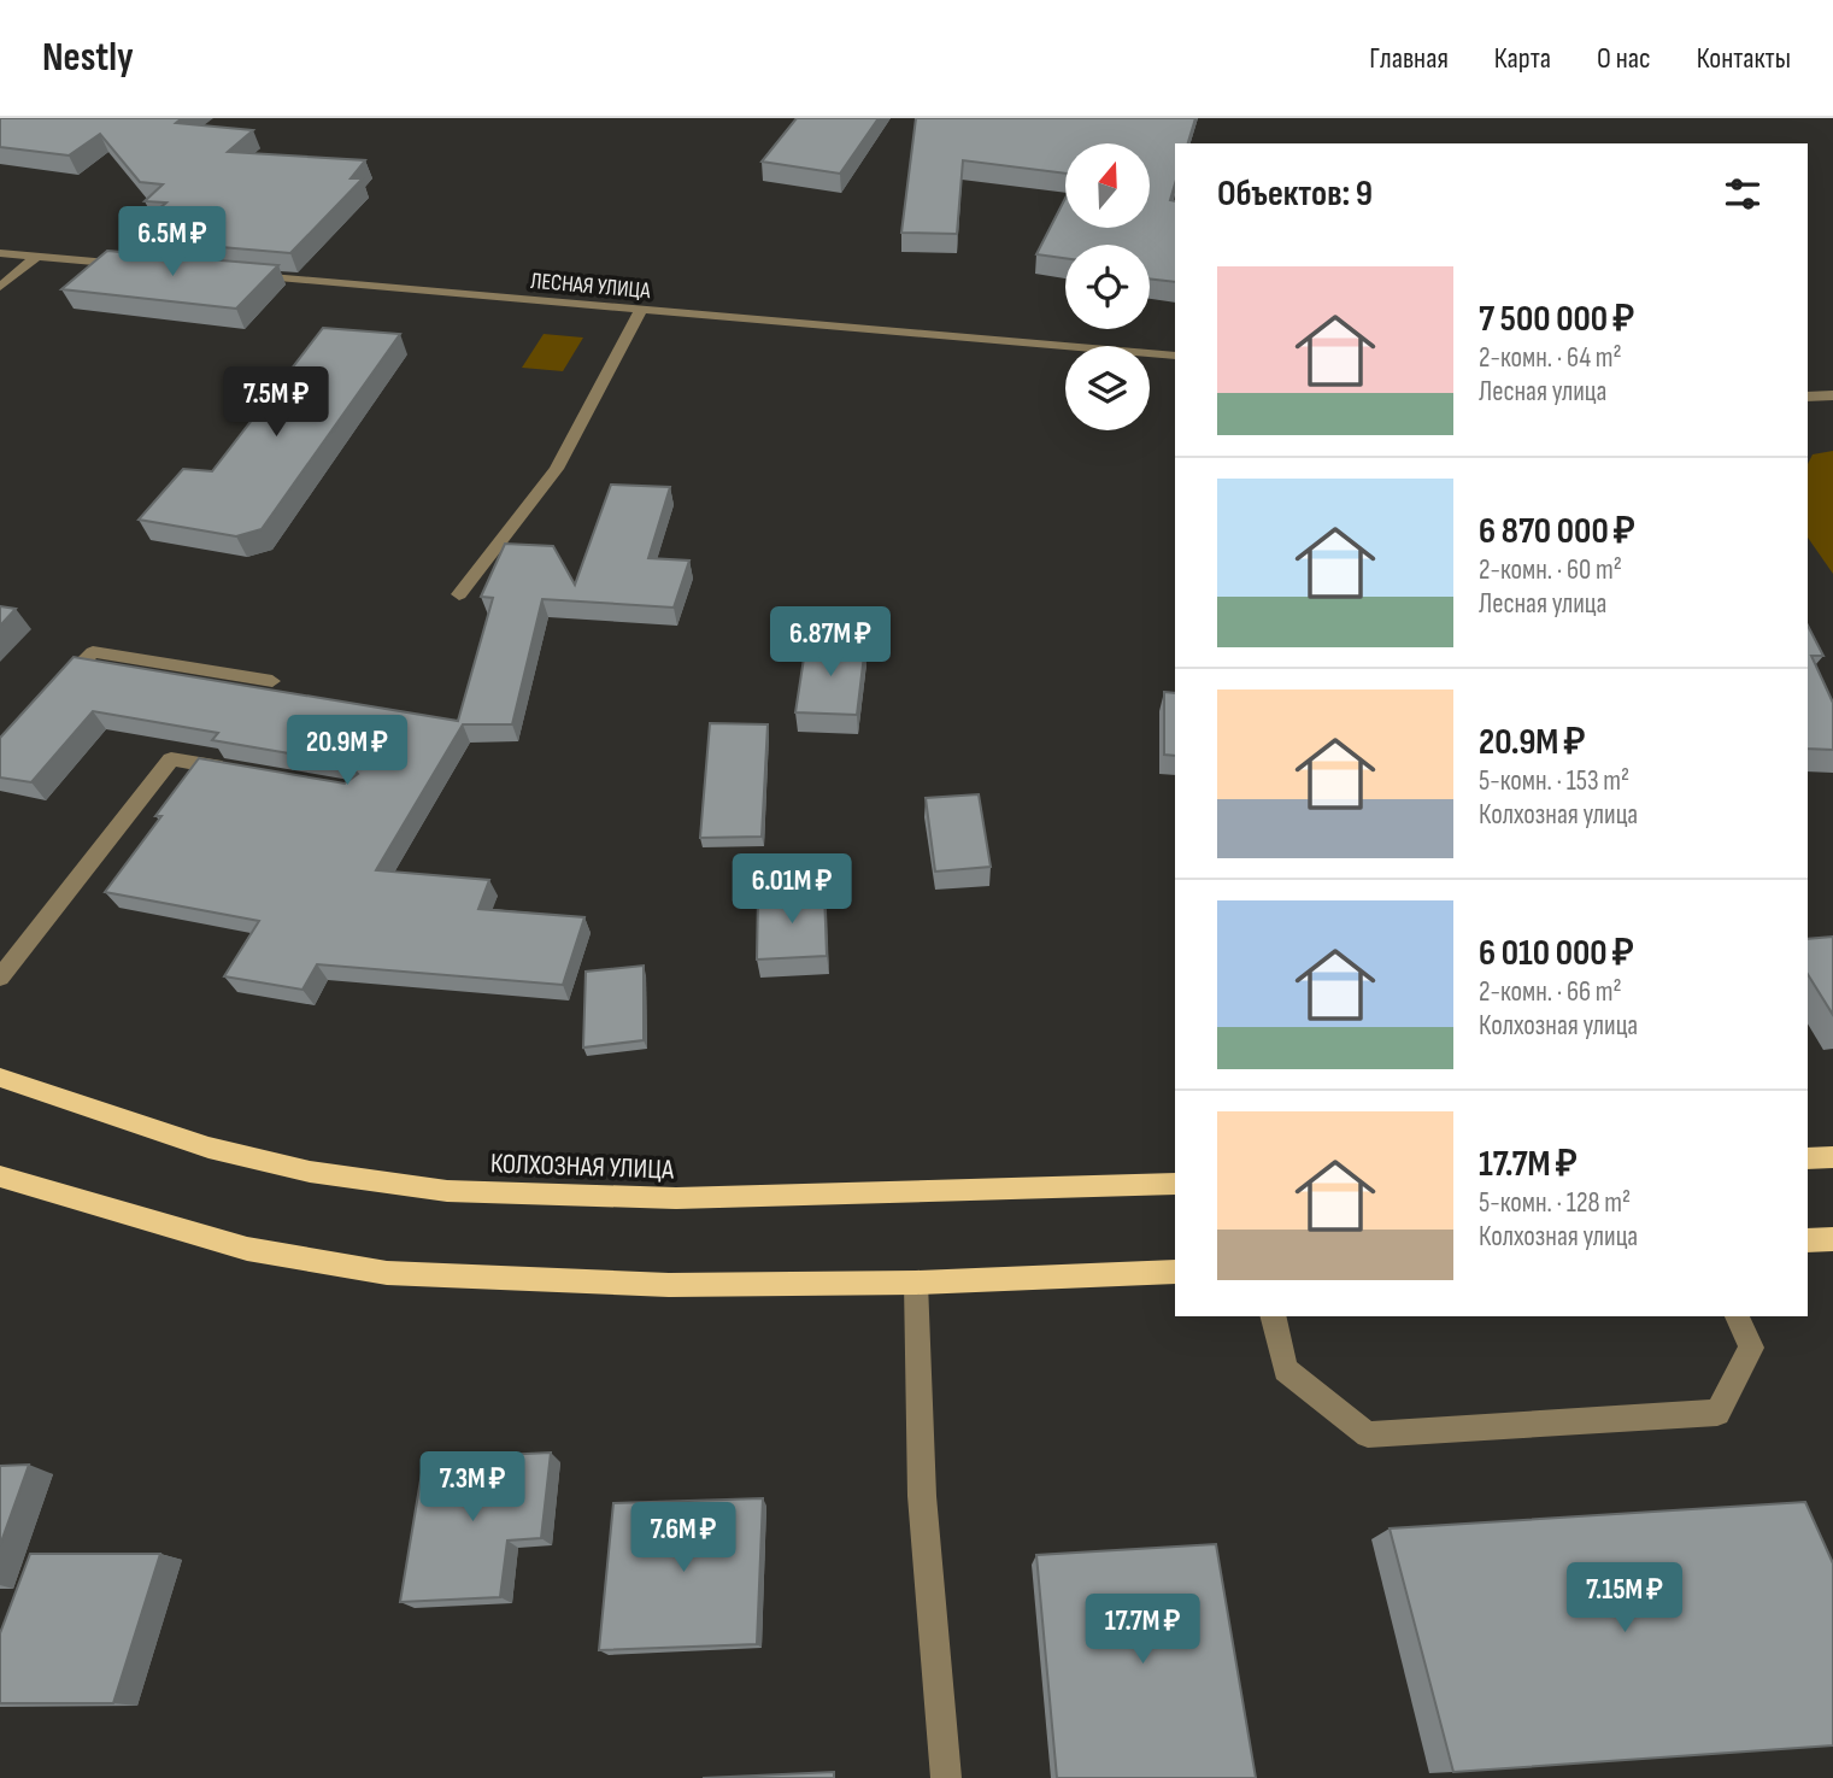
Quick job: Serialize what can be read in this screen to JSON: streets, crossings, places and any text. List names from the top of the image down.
{
  "streets": {
    "main road": ["КОЛХОЗНАЯ УЛИЦА"],
    "street": ["ЛЕСНАЯ УЛИЦА"]
  },
  "north": "top",
  "page": {
    "header": "Nestly",
    "nav": [
      "Главная",
      "Карта",
      "О нас",
      "Контакты"
    ],
    "heading": "Объектов: 9",
    "price": [
      "6.5M ₽",
      "7.5M ₽",
      "6.87M ₽",
      "20.9M ₽",
      "6.01M ₽",
      "7.3M ₽",
      "7.6M ₽",
      "7.15M ₽",
      "17.7M ₽"
    ],
    "list": [
      {
        "name": "7 500 000 ₽",
        "note": "2-комн. · 64 m² · Лесная улица"
      },
      {
        "name": "6 870 000 ₽",
        "note": "2-комн. · 60 m² · Лесная улица"
      },
      {
        "name": "20.9M ₽",
        "note": "5-комн. · 153 m² · Колхозная улица"
      },
      {
        "name": "6 010 000 ₽",
        "note": "2-комн. · 66 m² · Колхозная улица"
      },
      {
        "name": "17.7M ₽",
        "note": "5-комн. · 128 m² · Колхозная улица"
      }
    ]
  }
}
